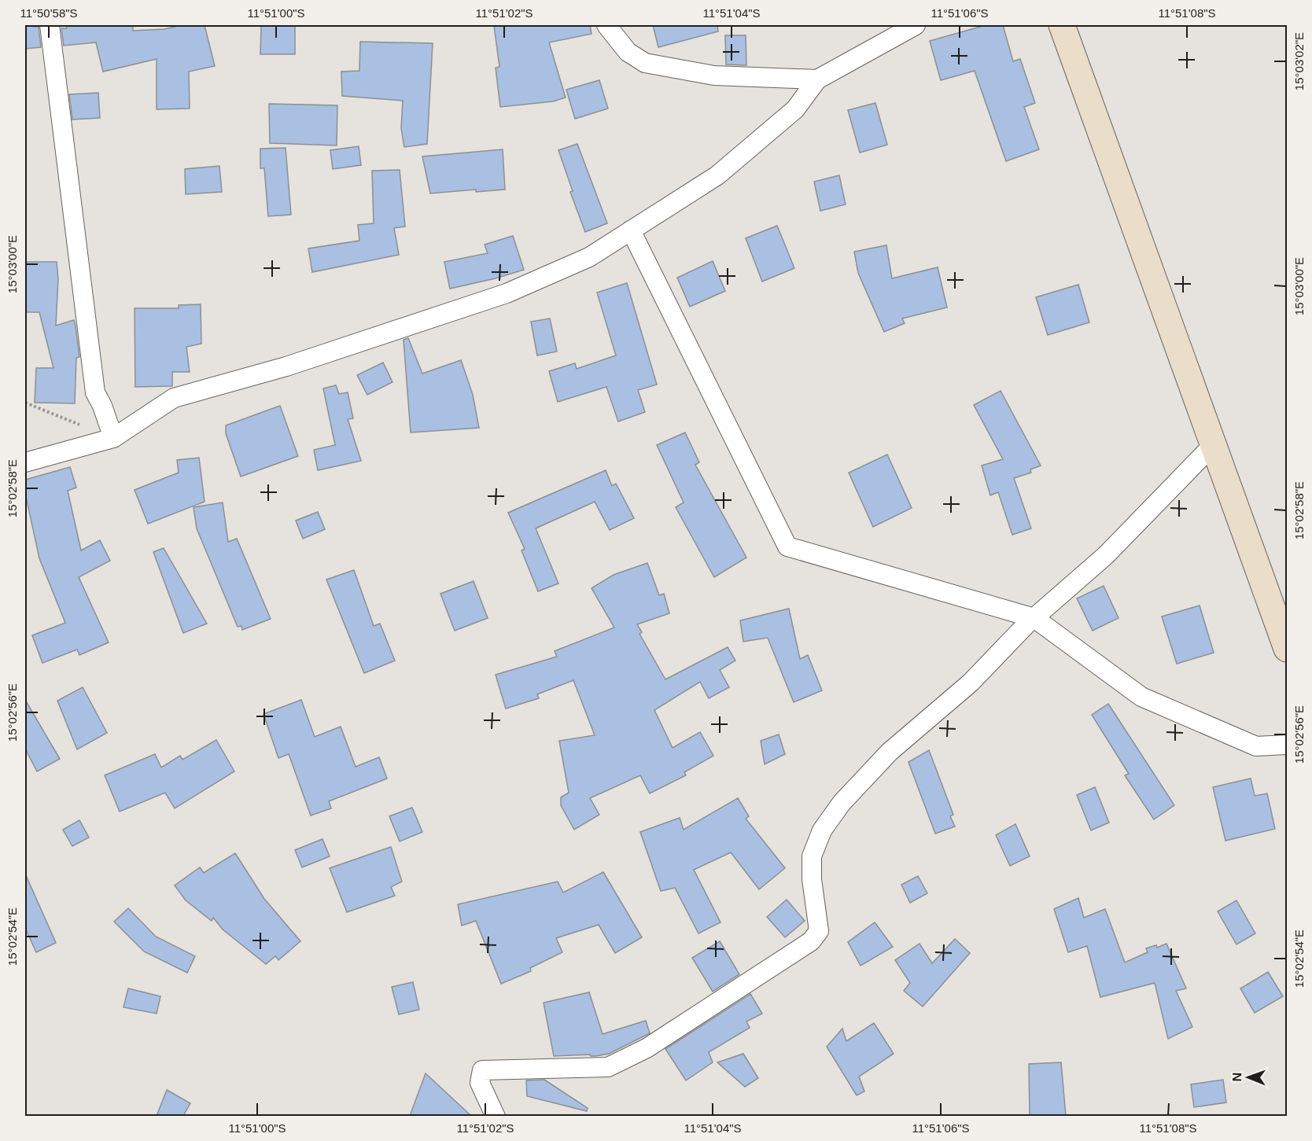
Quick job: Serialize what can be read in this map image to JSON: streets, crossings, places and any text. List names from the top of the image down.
{
  "north": "left",
  "coordinates": [
    "11°50'58\"S",
    "11°51'00\"S",
    "11°51'02\"S",
    "11°51'04\"S",
    "11°51'06\"S",
    "11°51'08\"S",
    "15°03'02\"E",
    "15°03'00\"E",
    "15°02'58\"E",
    "15°02'56\"E",
    "15°02'54\"E"
  ]
}
